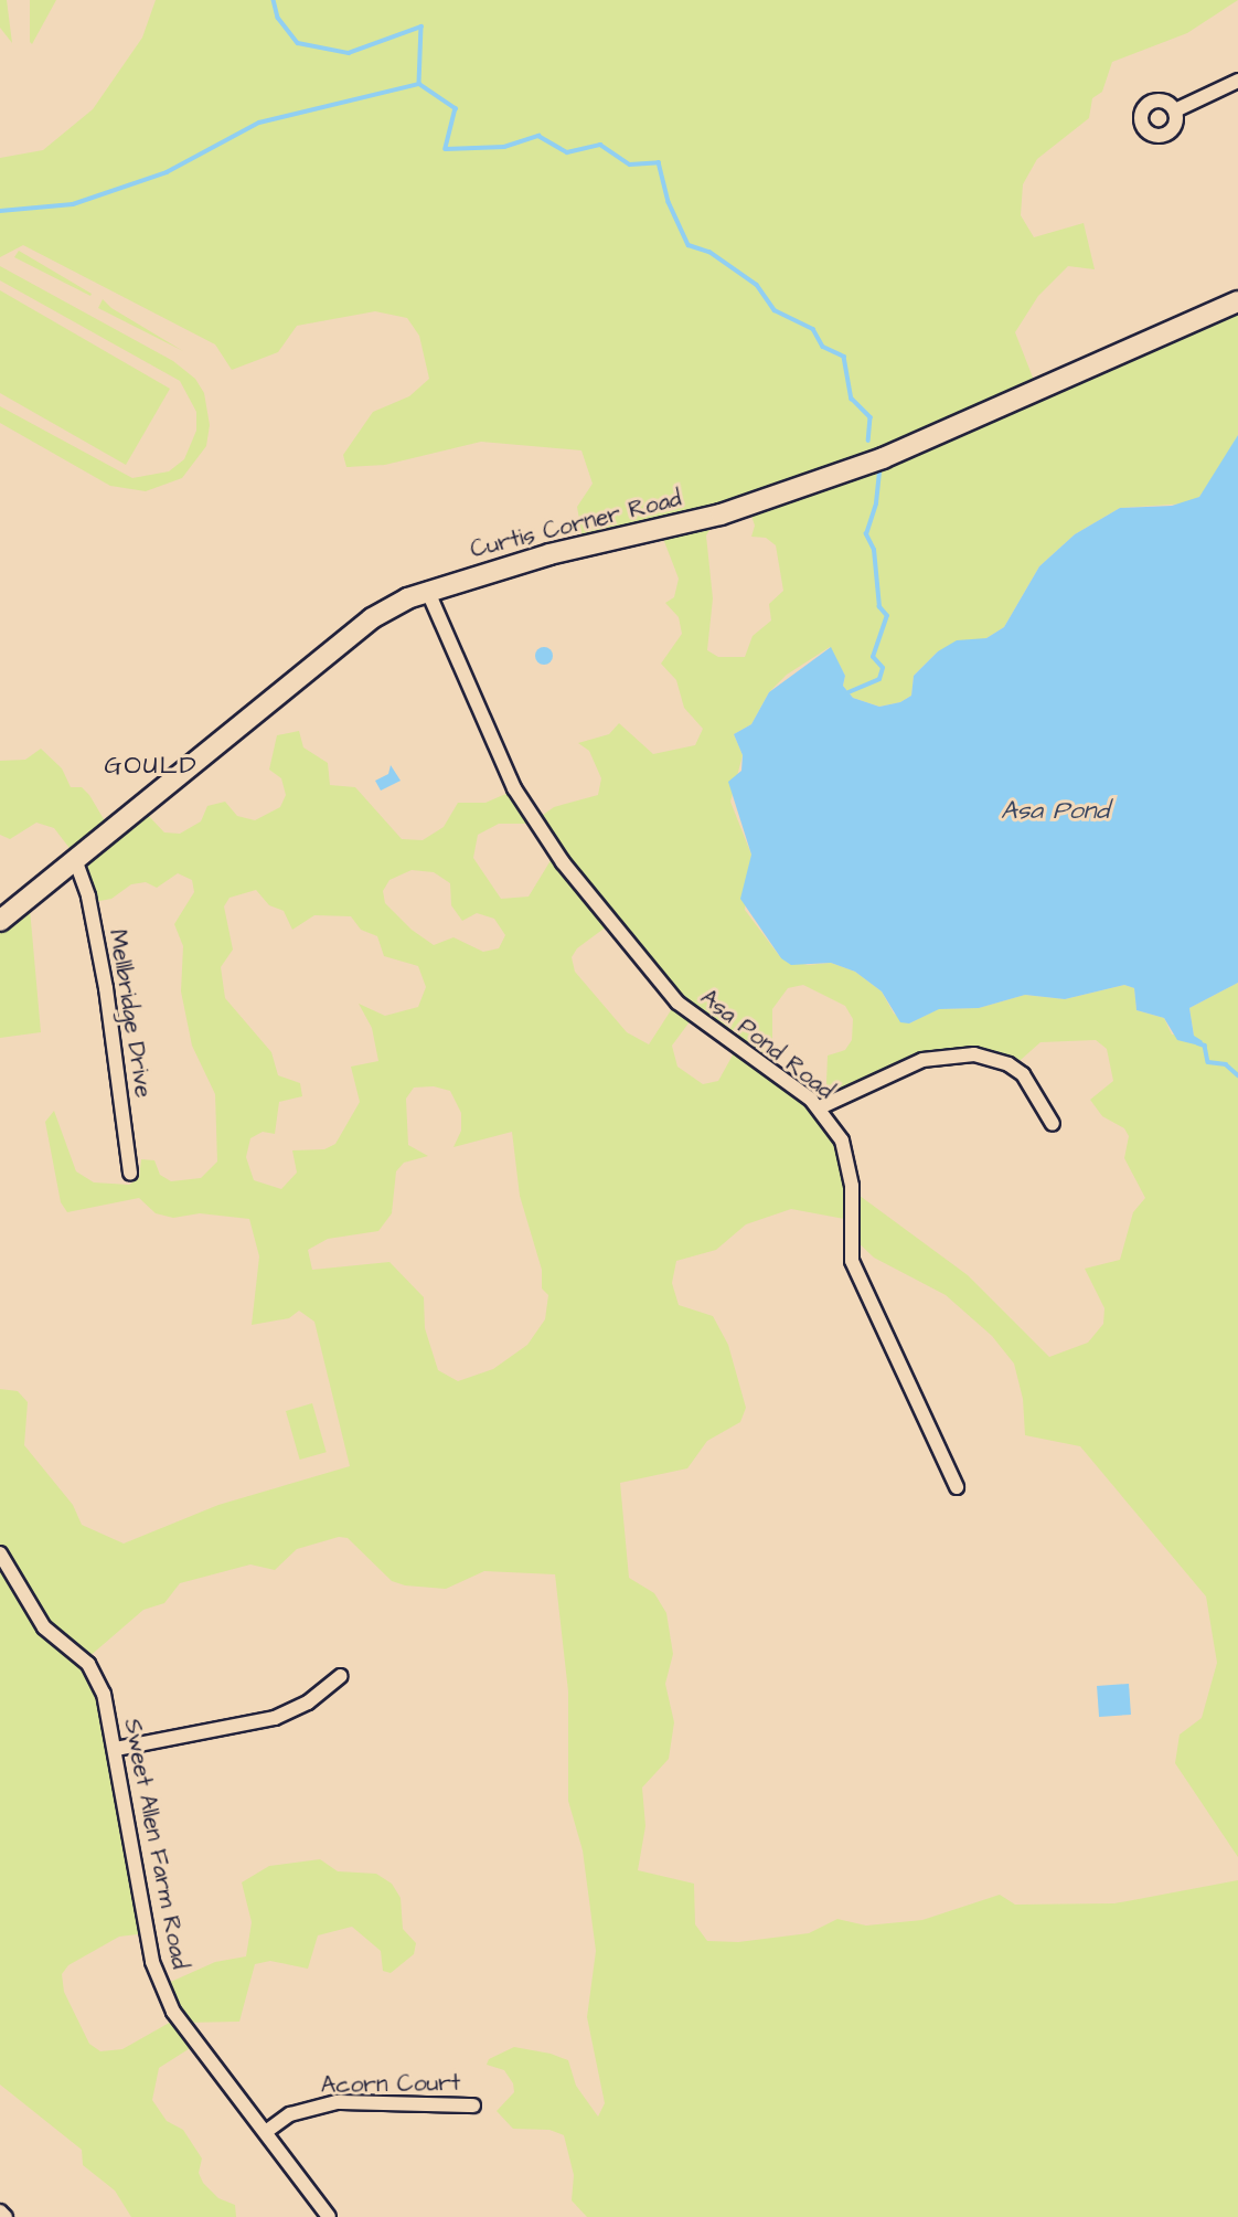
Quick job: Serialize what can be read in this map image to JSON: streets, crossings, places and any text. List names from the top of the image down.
{
  "streets": {
    "street": [
      "Curtis Corner Road",
      "Mellbridge Drive",
      "Asa Pond Road",
      "Sweet Allen Farm Road",
      "Acorn Court"
    ]
  },
  "crossings": [
    ["Curtis Corner Road", "Mellbridge Drive"],
    ["Curtis Corner Road", "Asa Pond Road"],
    ["Sweet Allen Farm Road", "Acorn Court"]
  ],
  "districts": ["GOULD"],
  "water": ["Asa Pond"]
}
